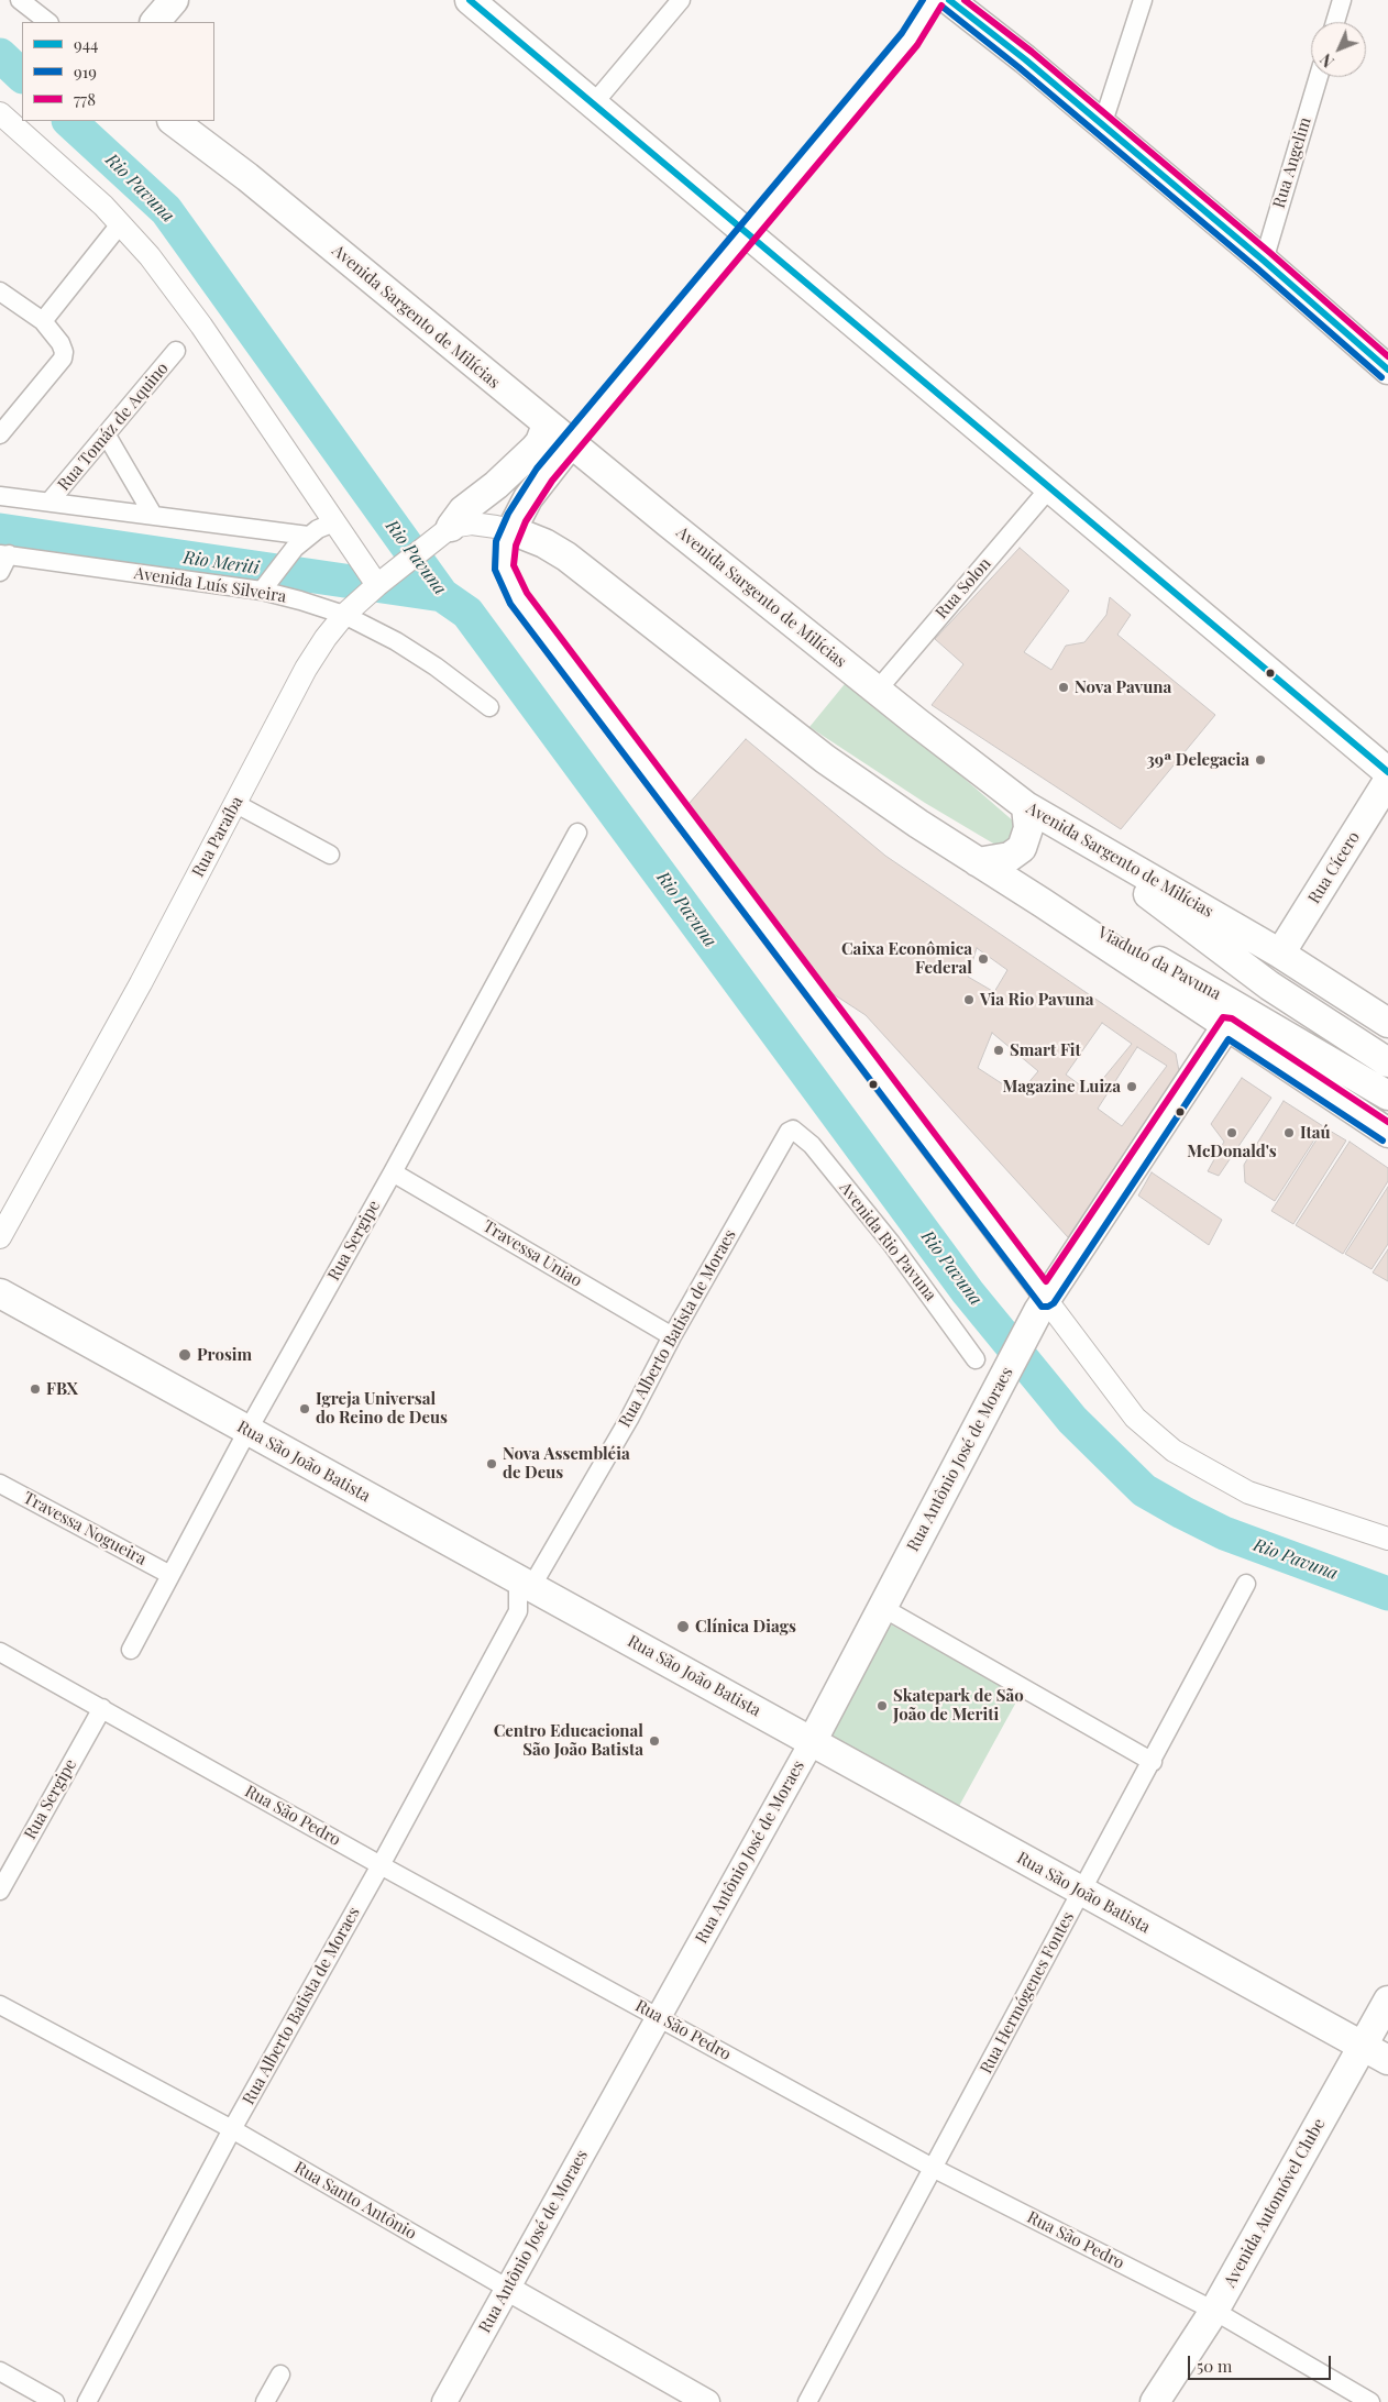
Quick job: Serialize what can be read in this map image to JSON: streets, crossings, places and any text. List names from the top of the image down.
{
  "streets": {
    "main road": [
      "Avenida Sargento de Milícias",
      "Rua Cícero",
      "Viaduto da Pavuna",
      "Rua Antônio José de Moraes",
      "Rua São João Batista",
      "Rua Santo Antônio",
      "Avenida Automóvel Clube"
    ],
    "street": [
      "Rua Angelim",
      "Rua Tomáz de Aquino",
      "Avenida Luís Silveira",
      "Rua Solon",
      "Rua Paraíba",
      "Rua Sergipe",
      "Avenida Rio Pavuna",
      "Travessa Uniao",
      "Rua Alberto Batista de Moraes",
      "Travessa Nogueira",
      "Rua São Pedro",
      "Rua Hermógenes Fontes"
    ]
  },
  "crossings": [
    ["Avenida Sargento de Milícias", "Rua Solon"],
    ["Avenida Sargento de Milícias", "Rua Cícero"],
    ["Avenida Luís Silveira", "Rua Paraíba"],
    ["Rua Sergipe", "Travessa Uniao"],
    ["Rua Sergipe", "Rua São João Batista"],
    ["Rua Sergipe", "Travessa Nogueira"],
    ["Rua Sergipe", "Rua São Pedro"],
    ["Avenida Rio Pavuna", "Rua Alberto Batista de Moraes"],
    ["Travessa Uniao", "Rua Alberto Batista de Moraes"],
    ["Rua Alberto Batista de Moraes", "Rua São João Batista"],
    ["Rua Alberto Batista de Moraes", "Rua São Pedro"],
    ["Rua Alberto Batista de Moraes", "Rua Santo Antônio"],
    ["Rua Antônio José de Moraes", "Rua São João Batista"],
    ["Rua Antônio José de Moraes", "Rua São Pedro"],
    ["Rua Antônio José de Moraes", "Rua Santo Antônio"],
    ["Rua São João Batista", "Rua Hermógenes Fontes"],
    ["Rua São João Batista", "Avenida Automóvel Clube"],
    ["Rua São Pedro", "Rua Hermógenes Fontes"],
    ["Rua São Pedro", "Avenida Automóvel Clube"]
  ],
  "water": ["Rio Pavuna", "Rio Meriti"],
  "places": [
    "Nova Pavuna",
    "39ª Delegacia",
    "Caixa Econômica Federal",
    "Via Rio Pavuna",
    "Smart Fit",
    "Magazine Luiza",
    "McDonald's",
    "Itaú",
    "Prosim",
    "FBX",
    "Igreja Universal do Reino de Deus",
    "Nova Assembléia de Deus",
    "Clínica Diags",
    "Skatepark de São João de Meriti",
    "Centro Educacional São João Batista"
  ],
  "lines": ["transit line 944", "transit line 919", "transit line 778"],
  "legend": ["944", "919", "778"],
  "scale_bar": "50 m",
  "north": "bottom left"
}
